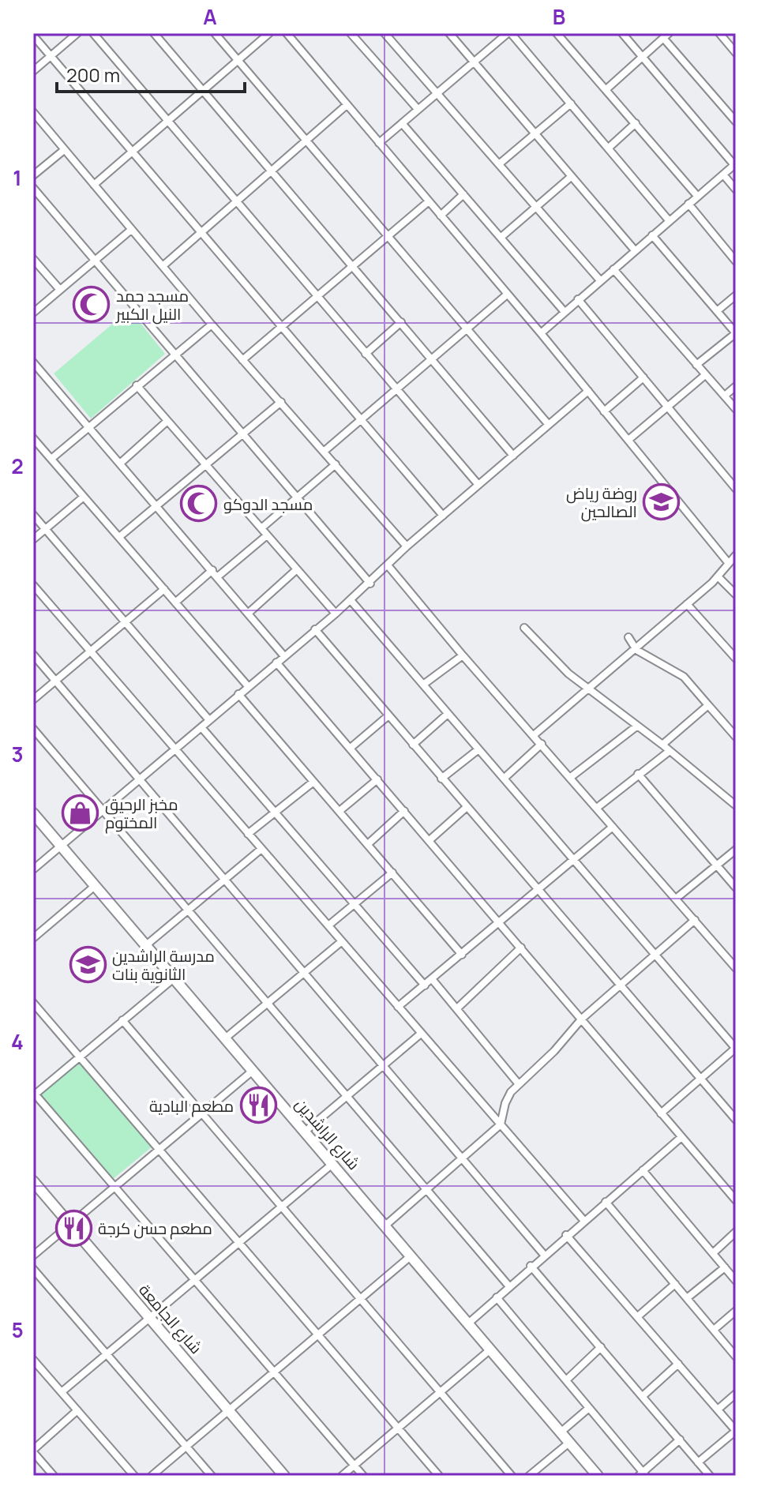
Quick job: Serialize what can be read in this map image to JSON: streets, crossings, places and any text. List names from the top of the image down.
{
  "streets": {
    "street": ["شارع الراشدين", "شارع الجامعة"]
  },
  "places": {
    "mosque": ["مسجد حمد النيل الكبير", "مسجد الدوكو"],
    "school or university": ["روضة رياض الصالحين", "مدرسة الراشدين الثانوية بنات"],
    "shop": ["مخبز الرحيق المختوم"],
    "restaurant": ["مطعم البادية", "مطعم حسن كرجة"]
  },
  "scale_bar": "200 m",
  "grid": {
    "columns": ["A", "B"],
    "rows": [
      "1",
      "2",
      "3",
      "4",
      "5"
    ]
  }
}
